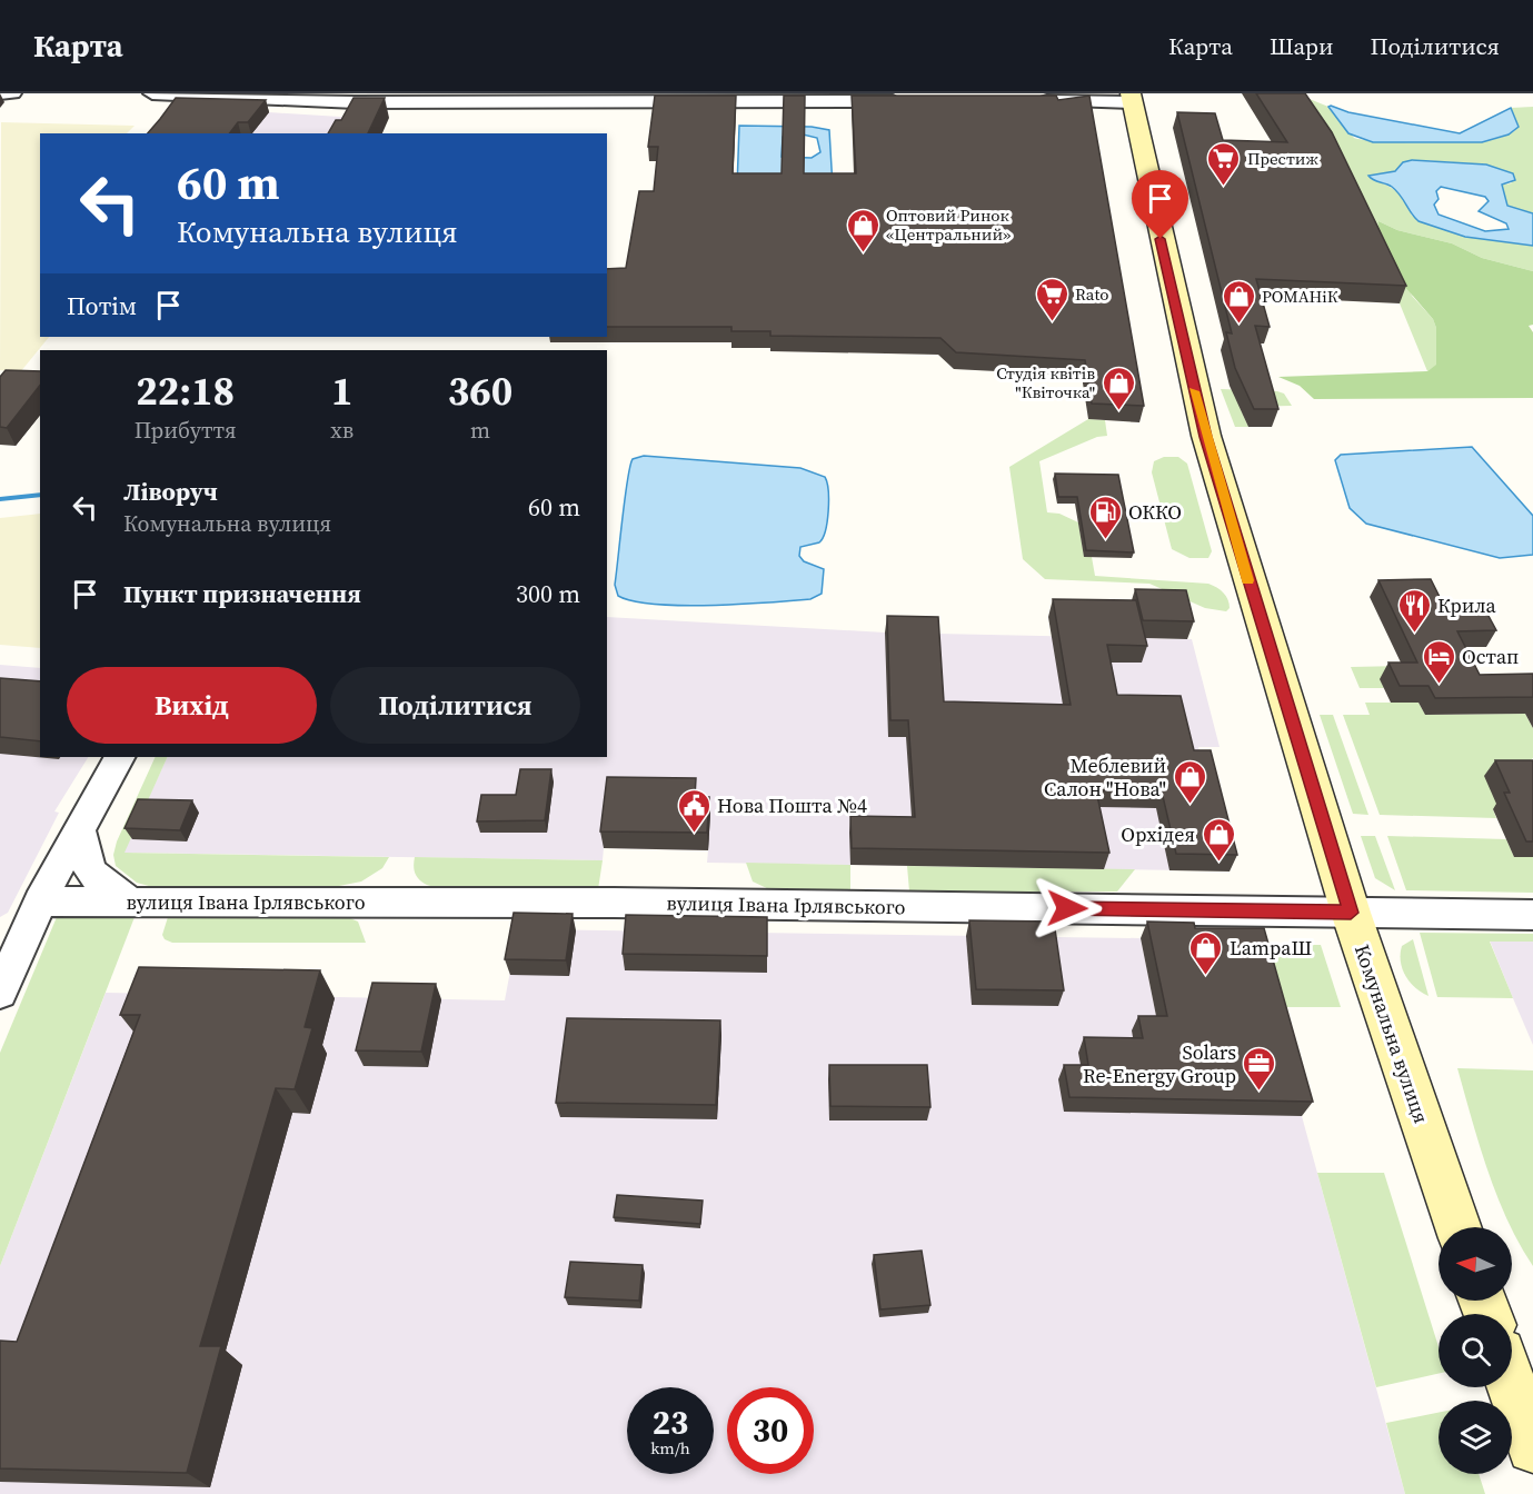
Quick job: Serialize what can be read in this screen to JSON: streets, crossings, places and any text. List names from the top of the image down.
{
  "streets": {
    "main road": ["Комунальна вулиця"],
    "street": ["вулиця Івана Ірлявського"]
  },
  "crossings": [
    ["вулиця Івана Ірлявського", "Комунальна вулиця"]
  ],
  "places": {
    "supermarket": ["Престиж", "Rato"],
    "shop": [
      "Оптовий Ринок «Центральний»",
      "РОМАНіК",
      "Студія квітів \"Квіточка\"",
      "Меблевий Салон \"Нова\"",
      "Орхідея",
      "LampaШ"
    ],
    "fuel station": ["ОККО"],
    "restaurant": ["Крила"],
    "hotel": ["Остап"],
    "public building": ["Нова Пошта №4"],
    "office": ["Solars Re-Energy Group"]
  },
  "north": "left",
  "page": {
    "header": "Карта",
    "nav": ["Карта", "Шари", "Поділитися"],
    "turn": ["60 m", "Комунальна вулиця"],
    "then": "Потім",
    "eta": [
      "22:18",
      "Прибуття",
      "1",
      "хв",
      "360",
      "m"
    ],
    "list": [
      {
        "name": "Ліворуч",
        "note": "Комунальна вулиця",
        "value": "60 m"
      },
      {
        "name": "Пункт призначення",
        "value": "300 m"
      }
    ],
    "buttons": ["Вихід", "Поділитися"],
    "speed": "23 km/h",
    "limit": "30"
  }
}
